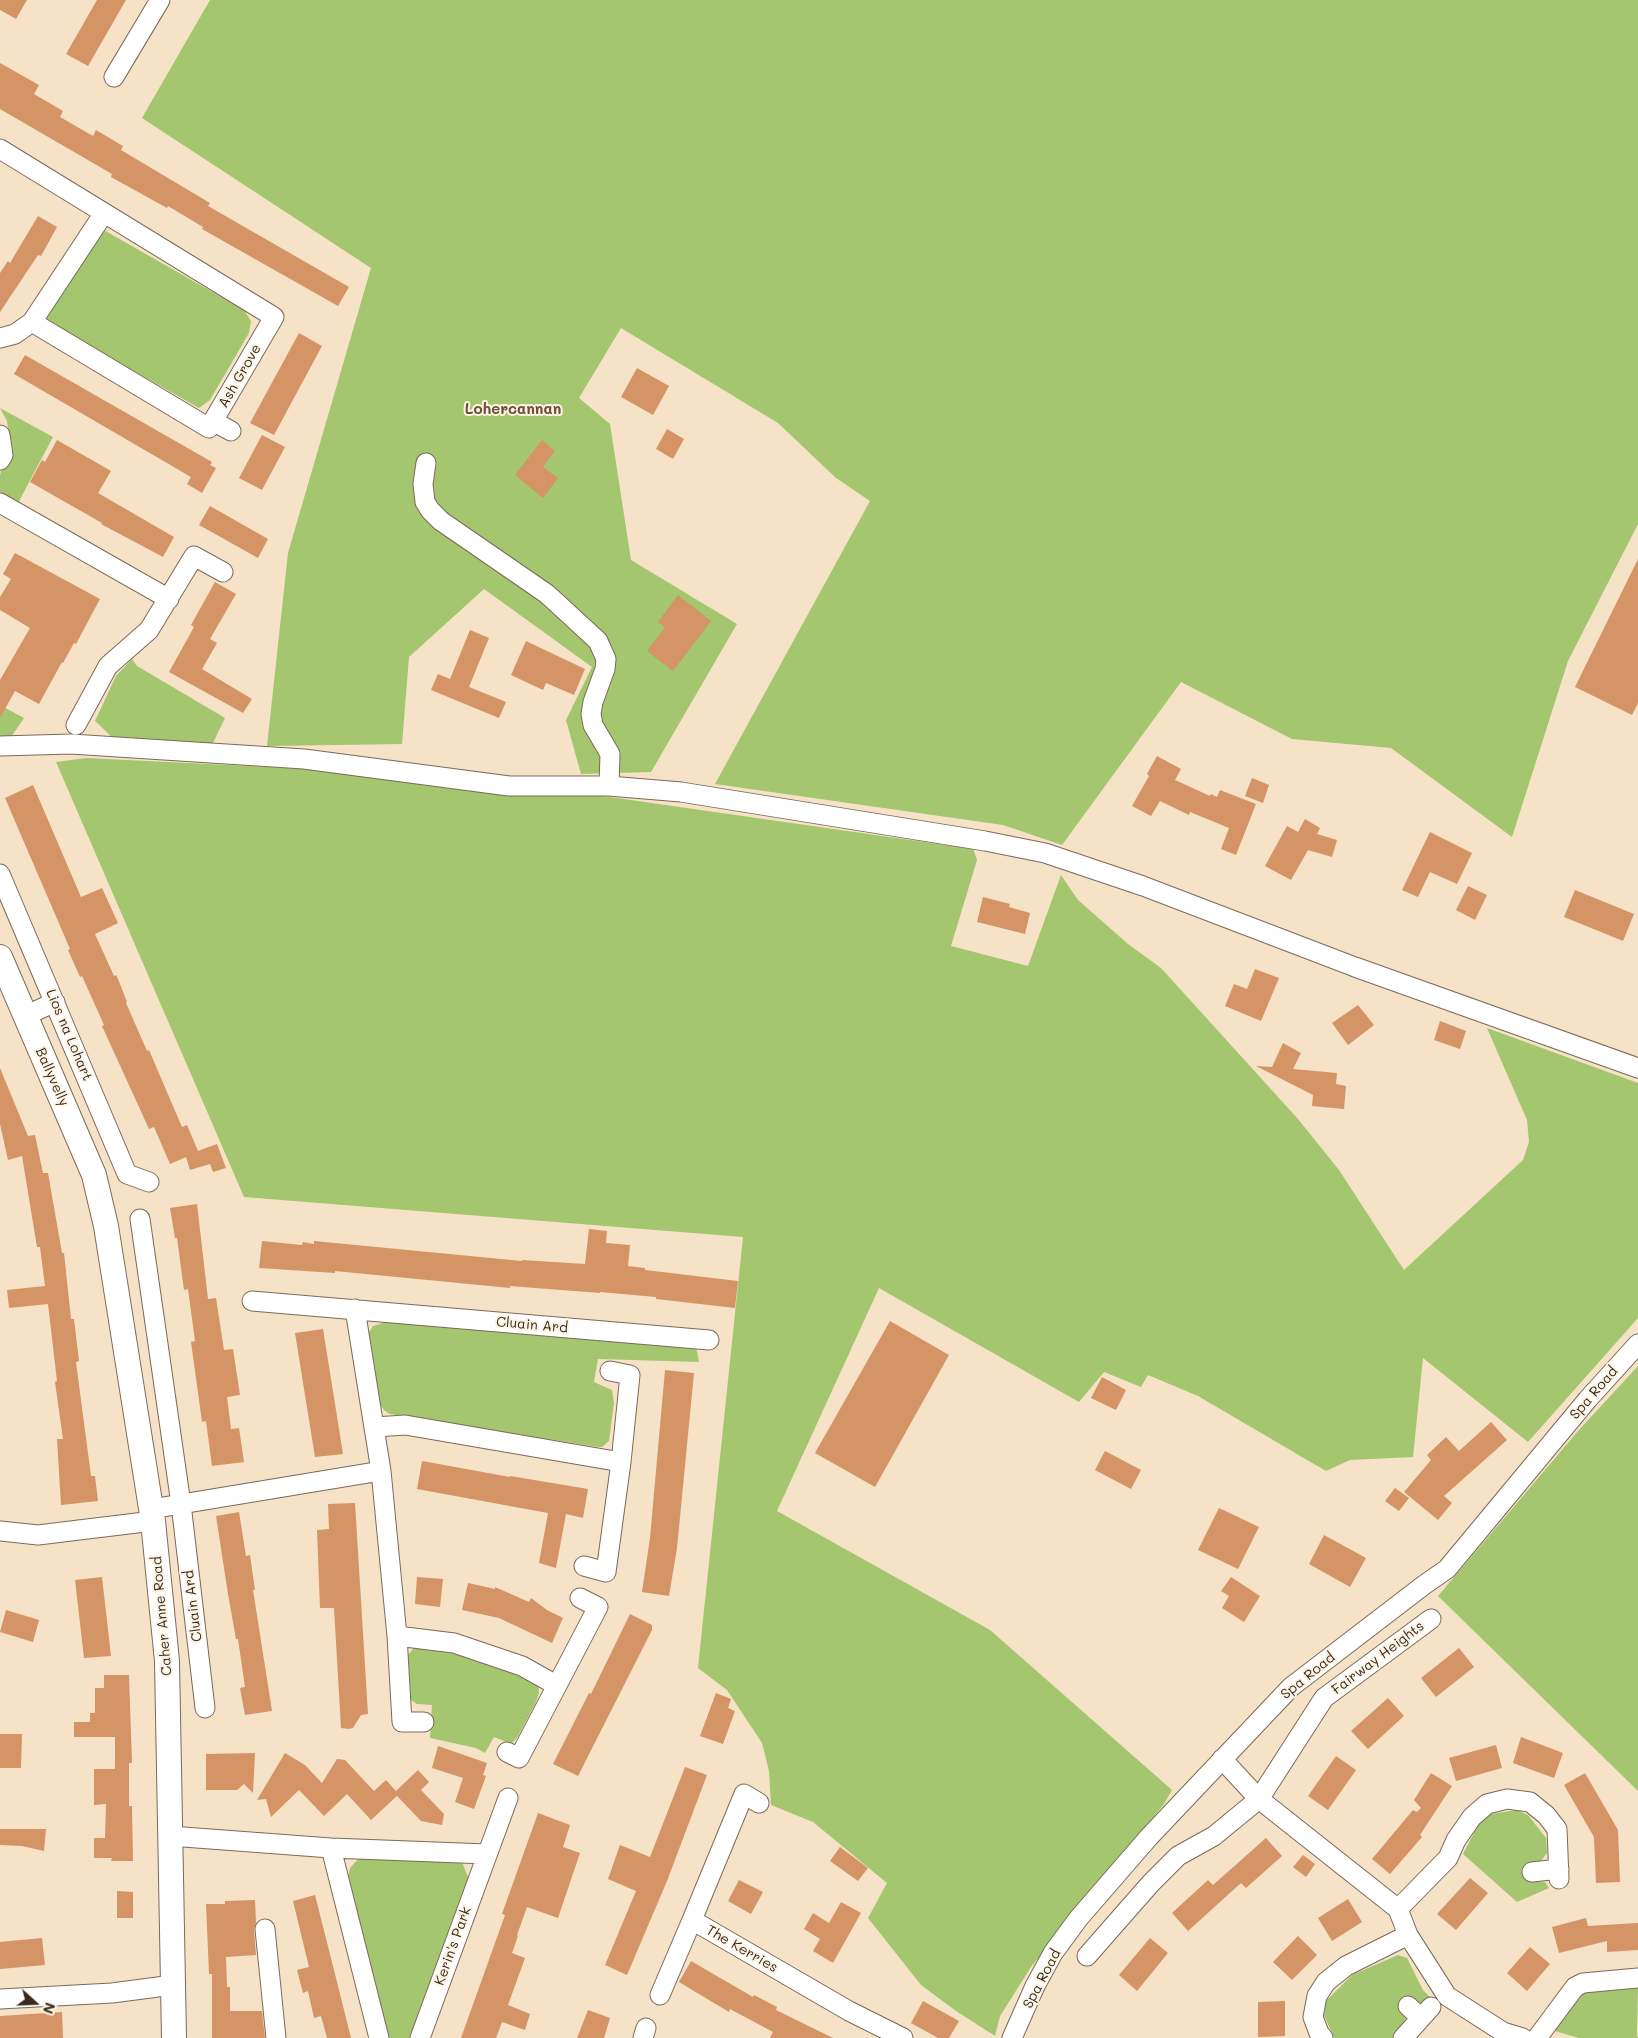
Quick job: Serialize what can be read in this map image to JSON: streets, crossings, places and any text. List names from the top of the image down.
{
  "streets": {
    "street": [
      "Ash Grove",
      "Lios na Lohart",
      "Ballyvelly",
      "Cluain Ard",
      "Spa Road",
      "Caher Anne Road",
      "Fairway Heights",
      "Kerin's Park",
      "The Kerries"
    ]
  },
  "crossings": [
    ["Ballyvelly", "Caher Anne Road"]
  ],
  "districts": ["Lohercannan"],
  "north": "right"
}
